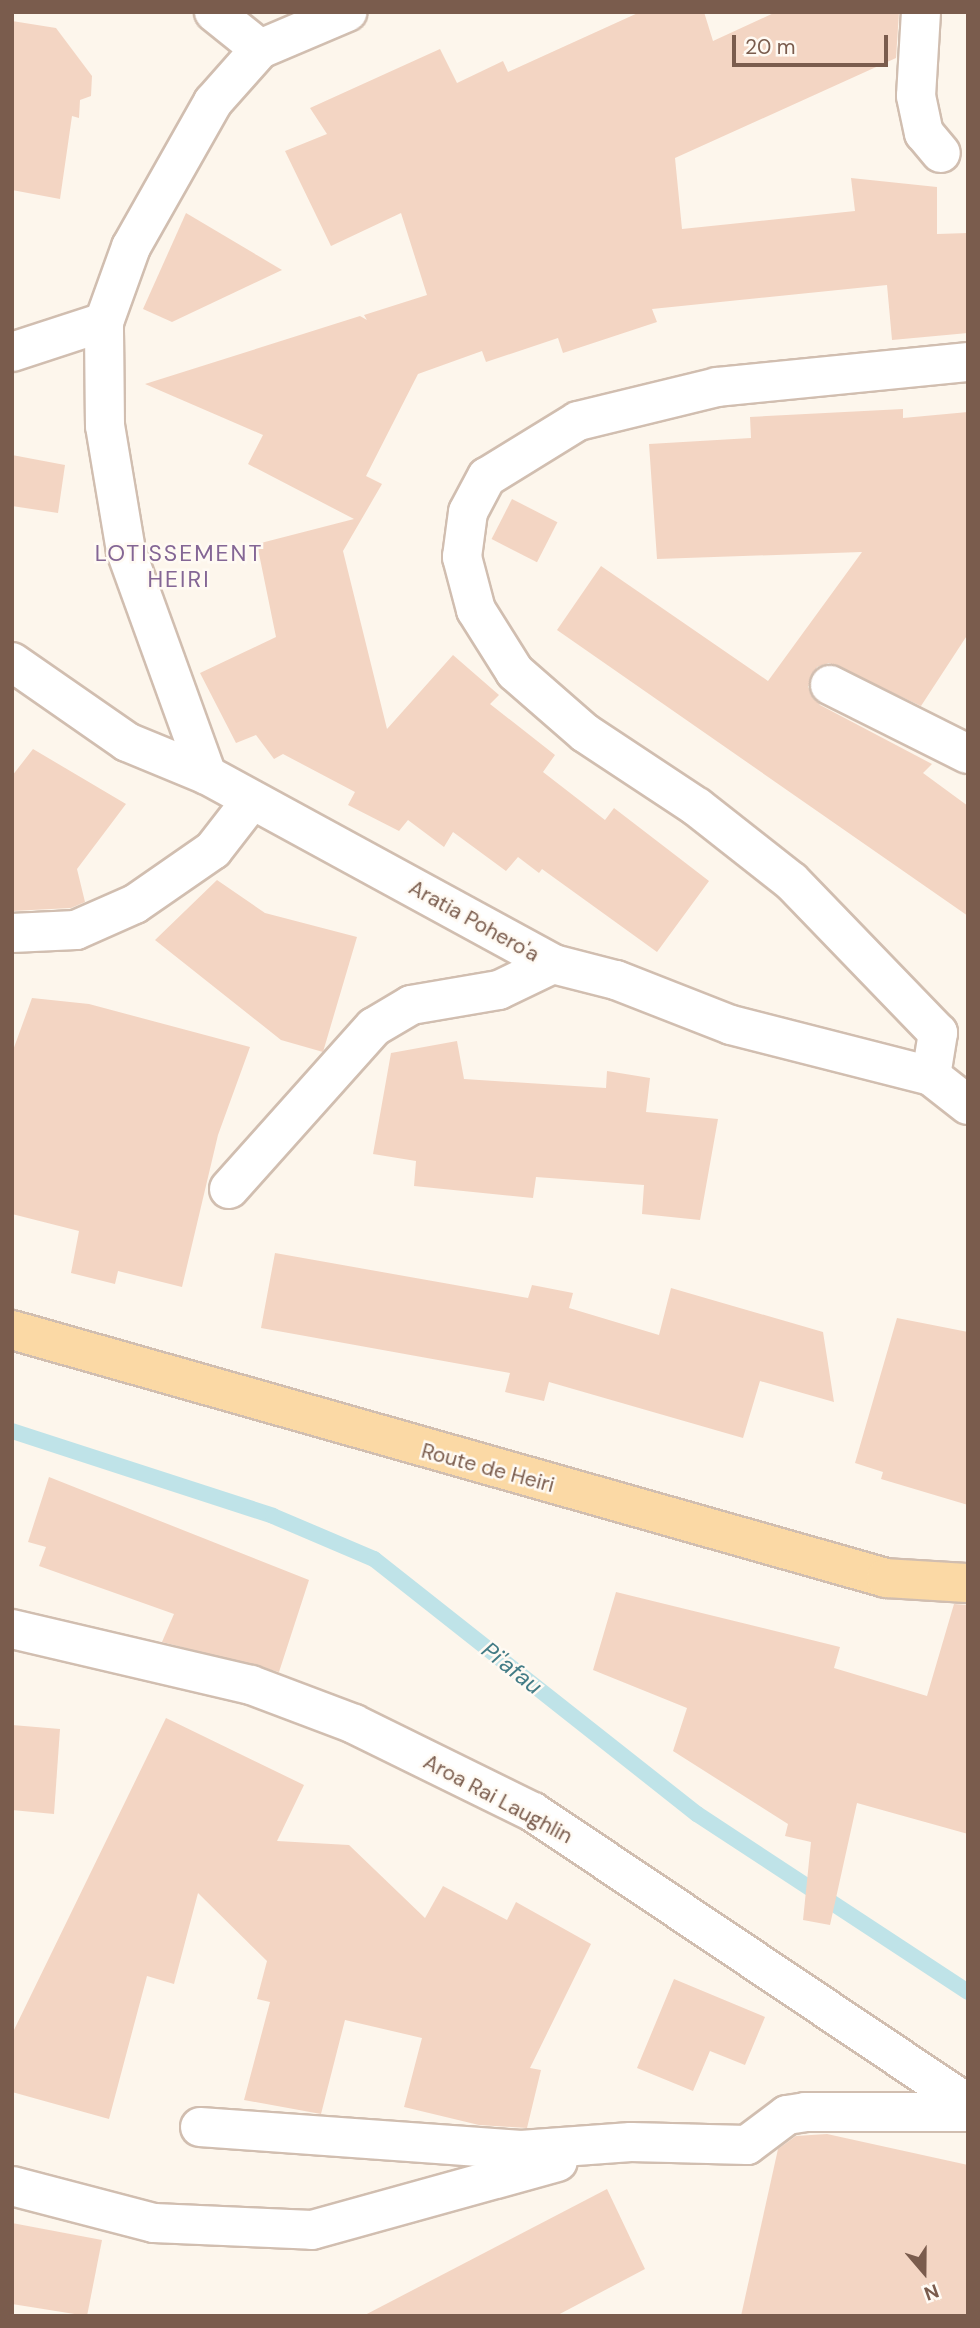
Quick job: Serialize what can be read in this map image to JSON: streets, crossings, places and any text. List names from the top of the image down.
{
  "streets": {
    "main road": ["Route de Heiri"],
    "street": ["Aratia Pohero'a", "Aroa Rai Laughlin"]
  },
  "districts": ["LOTISSEMENT HEIRI"],
  "water": ["Pi'afau"],
  "scale_bar": "20 m",
  "north": "bottom"
}
